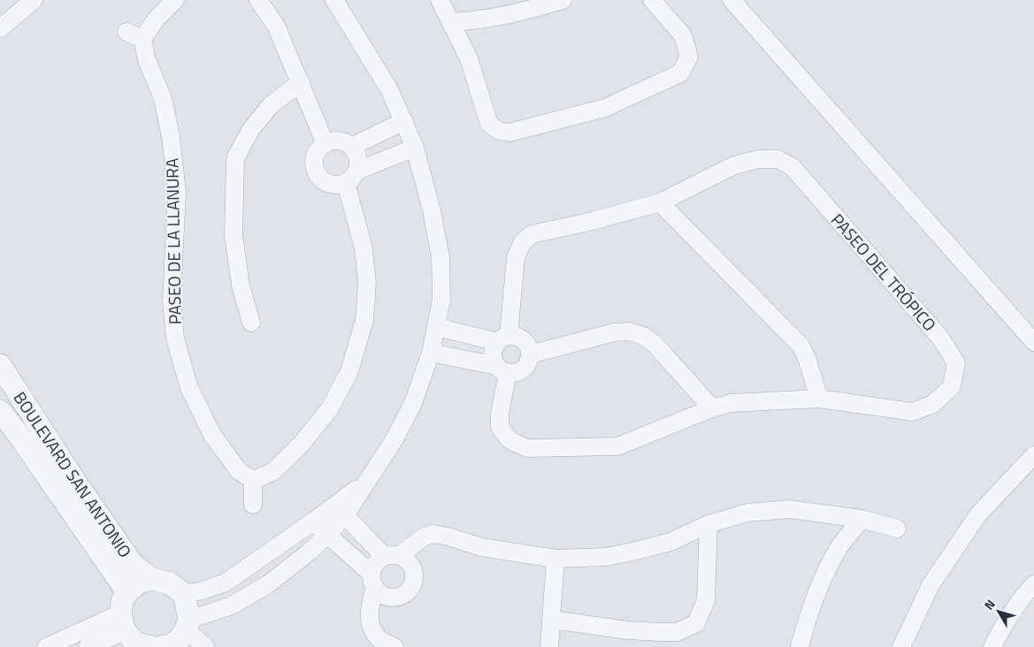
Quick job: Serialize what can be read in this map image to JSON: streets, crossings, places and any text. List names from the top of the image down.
{
  "streets": {
    "street": ["PASEO DE LA LLANURA", "PASEO DEL TRÓPICO", "BOULEVARD SAN ANTONIO"]
  },
  "north": "top left"
}
